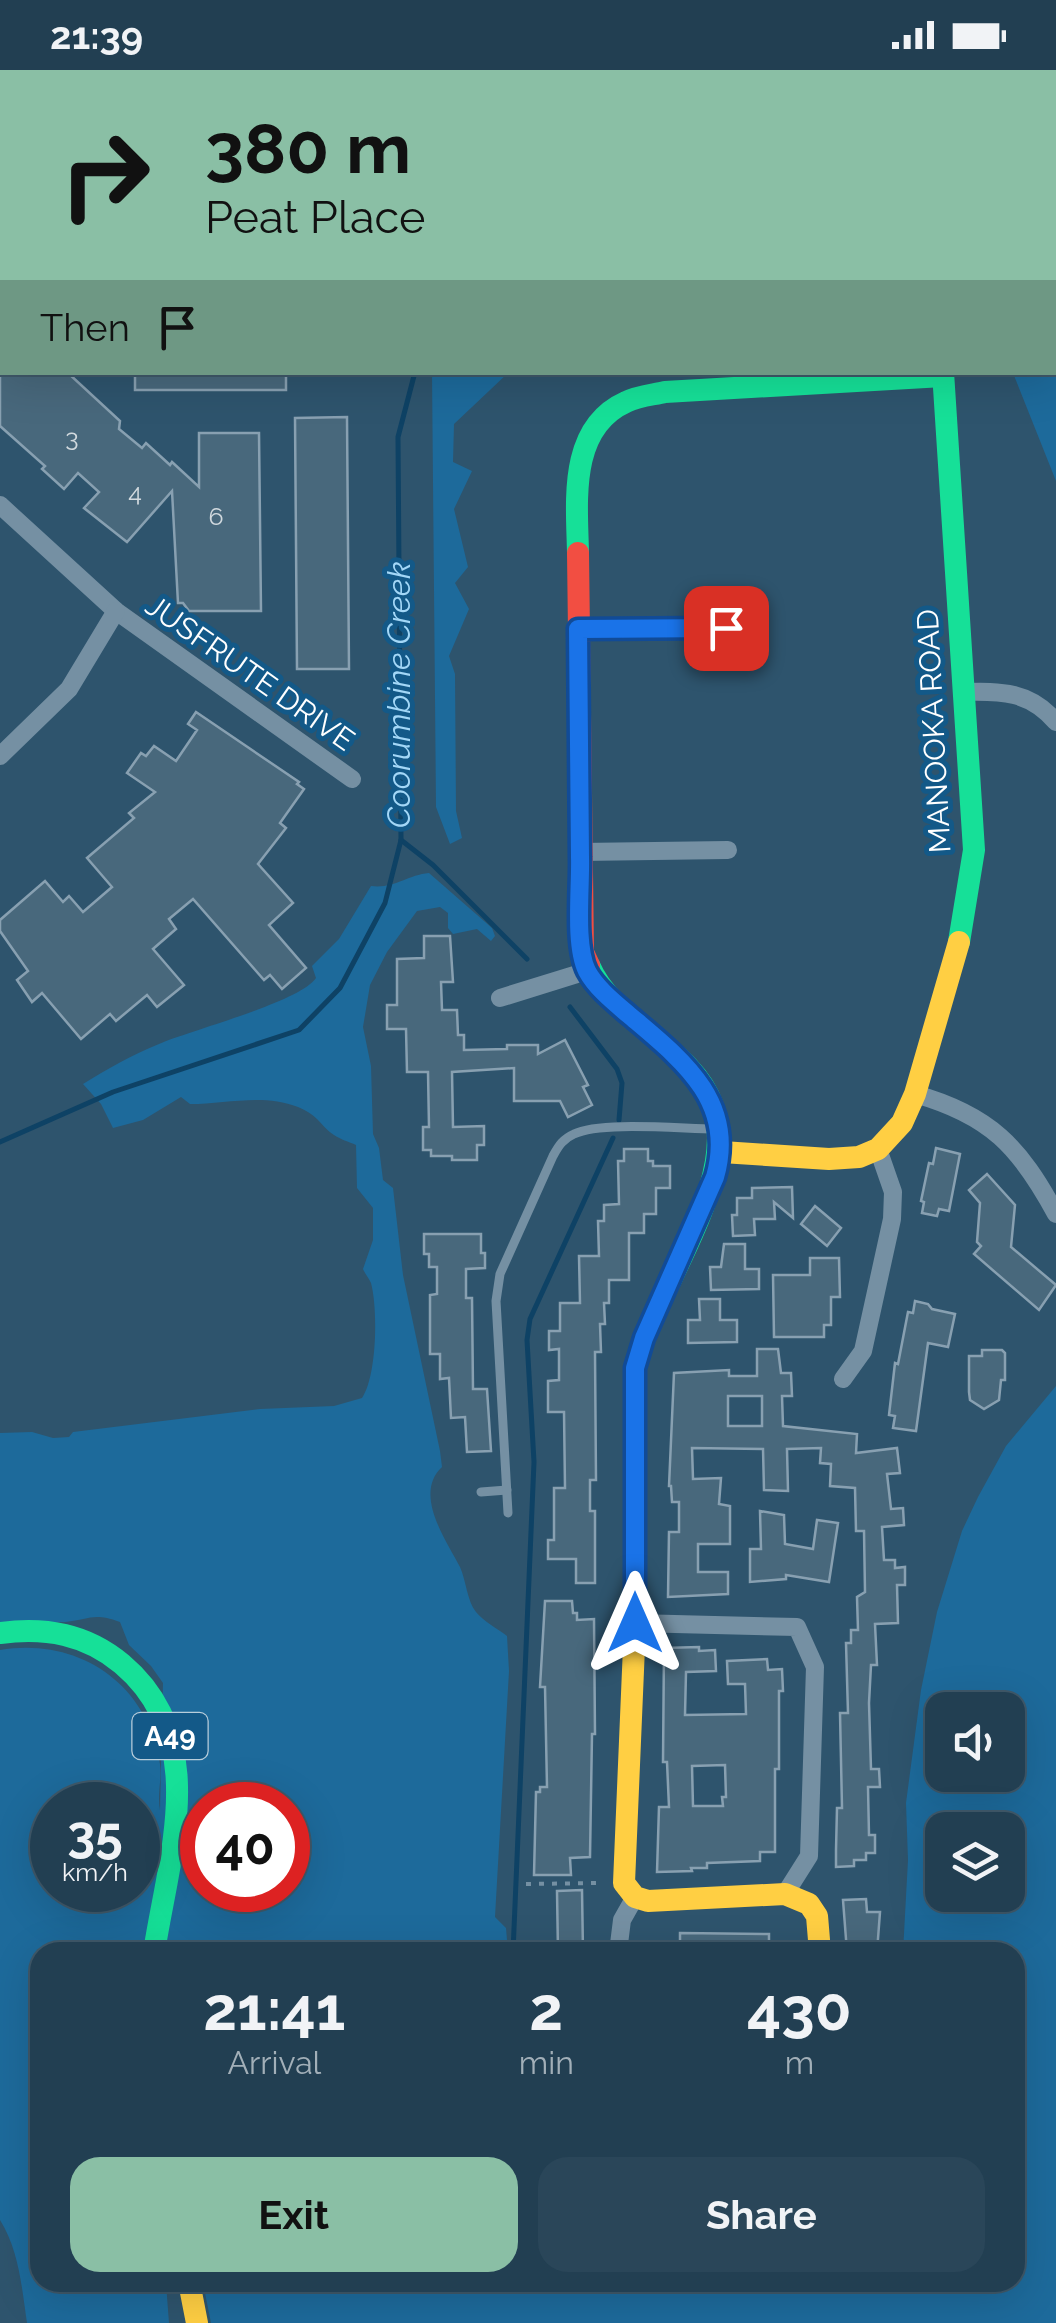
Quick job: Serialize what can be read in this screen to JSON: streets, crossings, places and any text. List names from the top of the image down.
{
  "streets": {
    "main road": ["MANOOKA ROAD", "A49"],
    "street": ["JUSFRUTE DRIVE"]
  },
  "water": ["Coorumbine Creek"],
  "house_numbers": ["3", "4", "6"],
  "page": {
    "status": "21:39",
    "turn": ["380 m", "Peat Place"],
    "then": "Then",
    "speed": "35 km/h",
    "limit": "40",
    "eta": [
      "21:41",
      "Arrival",
      "2",
      "min",
      "430",
      "m"
    ],
    "buttons": ["Exit", "Share"]
  }
}
